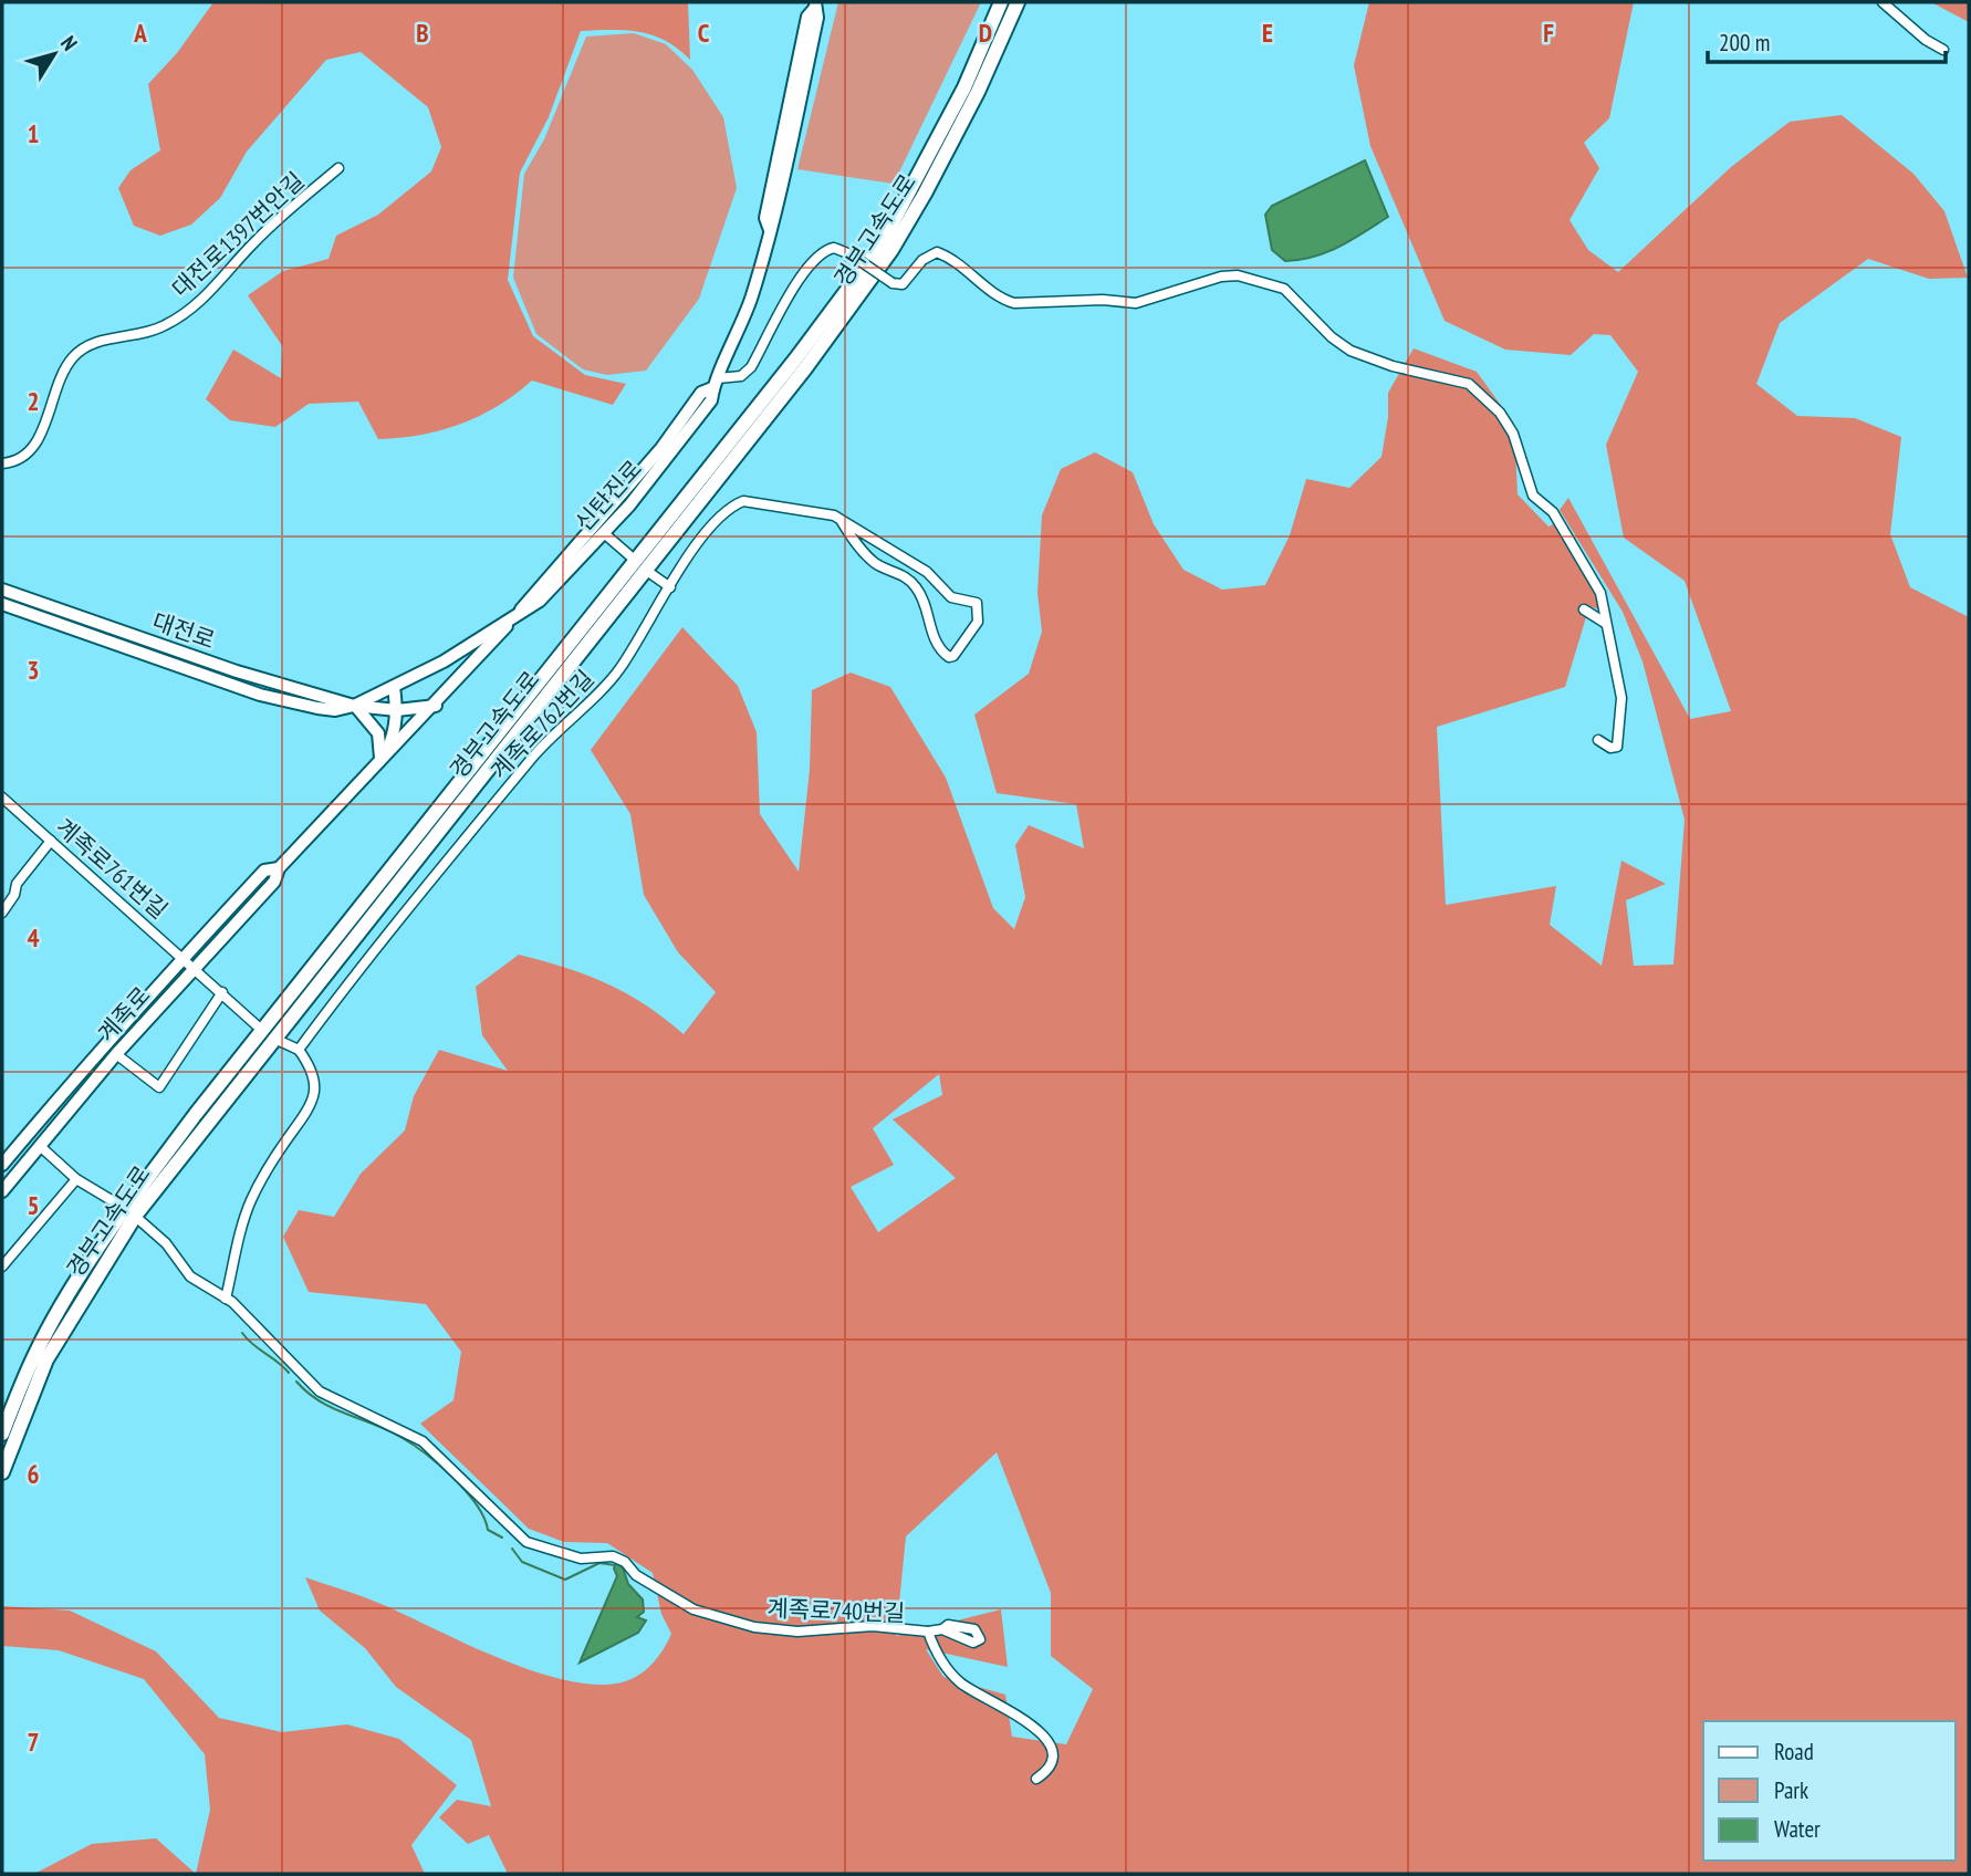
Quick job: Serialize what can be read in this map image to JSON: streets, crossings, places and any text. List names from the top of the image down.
{
  "streets": {
    "highway": ["경부고속도로"],
    "main road": ["신탄진로", "대전로", "계족로"],
    "street": [
      "대전로1397번안길",
      "계족로762번길",
      "계족로761번길",
      "계족로740번길"
    ]
  },
  "crossings": [
    ["신탄진로", "대전로"],
    ["신탄진로", "계족로"],
    ["대전로", "계족로"],
    ["계족로761번길", "계족로"]
  ],
  "legend": ["Road", "Park", "Water"],
  "scale_bar": "200 m",
  "north": "top right",
  "grid": {
    "columns": [
      "A",
      "B",
      "C",
      "D",
      "E",
      "F"
    ],
    "rows": [
      "1",
      "2",
      "3",
      "4",
      "5",
      "6",
      "7"
    ]
  }
}
